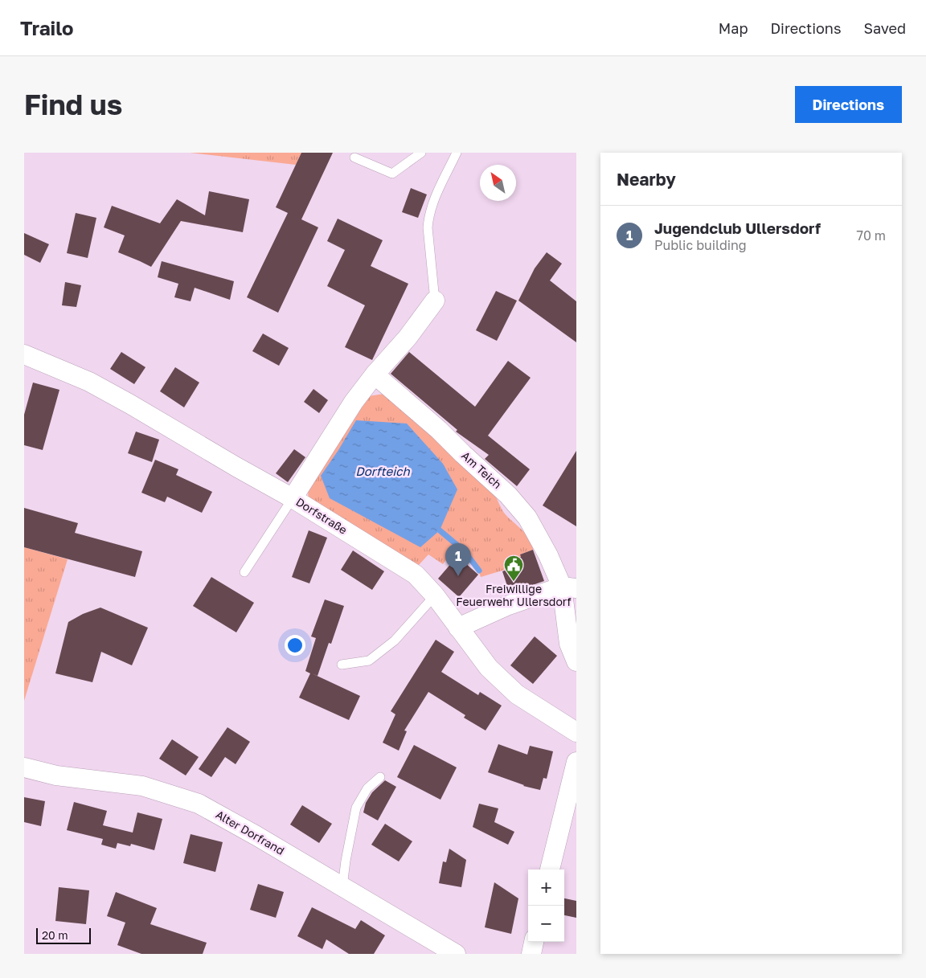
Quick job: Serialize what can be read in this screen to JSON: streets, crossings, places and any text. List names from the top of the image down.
{
  "streets": {
    "street": ["Am Teich", "Dorfstraße", "Alter Dorfrand"]
  },
  "water": ["Dorfteich"],
  "places": {
    "public building": ["Freiwillige Feuerwehr Ullersdorf"]
  },
  "scale_bar": "20 m",
  "north": "top left",
  "page": {
    "header": "Trailo",
    "nav": ["Map", "Directions", "Saved"],
    "buttons": "Directions",
    "title": "Find us",
    "heading": "Nearby",
    "list": [
      {
        "mark": "1",
        "name": "Jugendclub Ullersdorf",
        "note": "Public building",
        "value": "70 m"
      }
    ],
    "pins": "1",
    "map_buttons": ["+", "−"],
    "scale": "20 m"
  }
}
